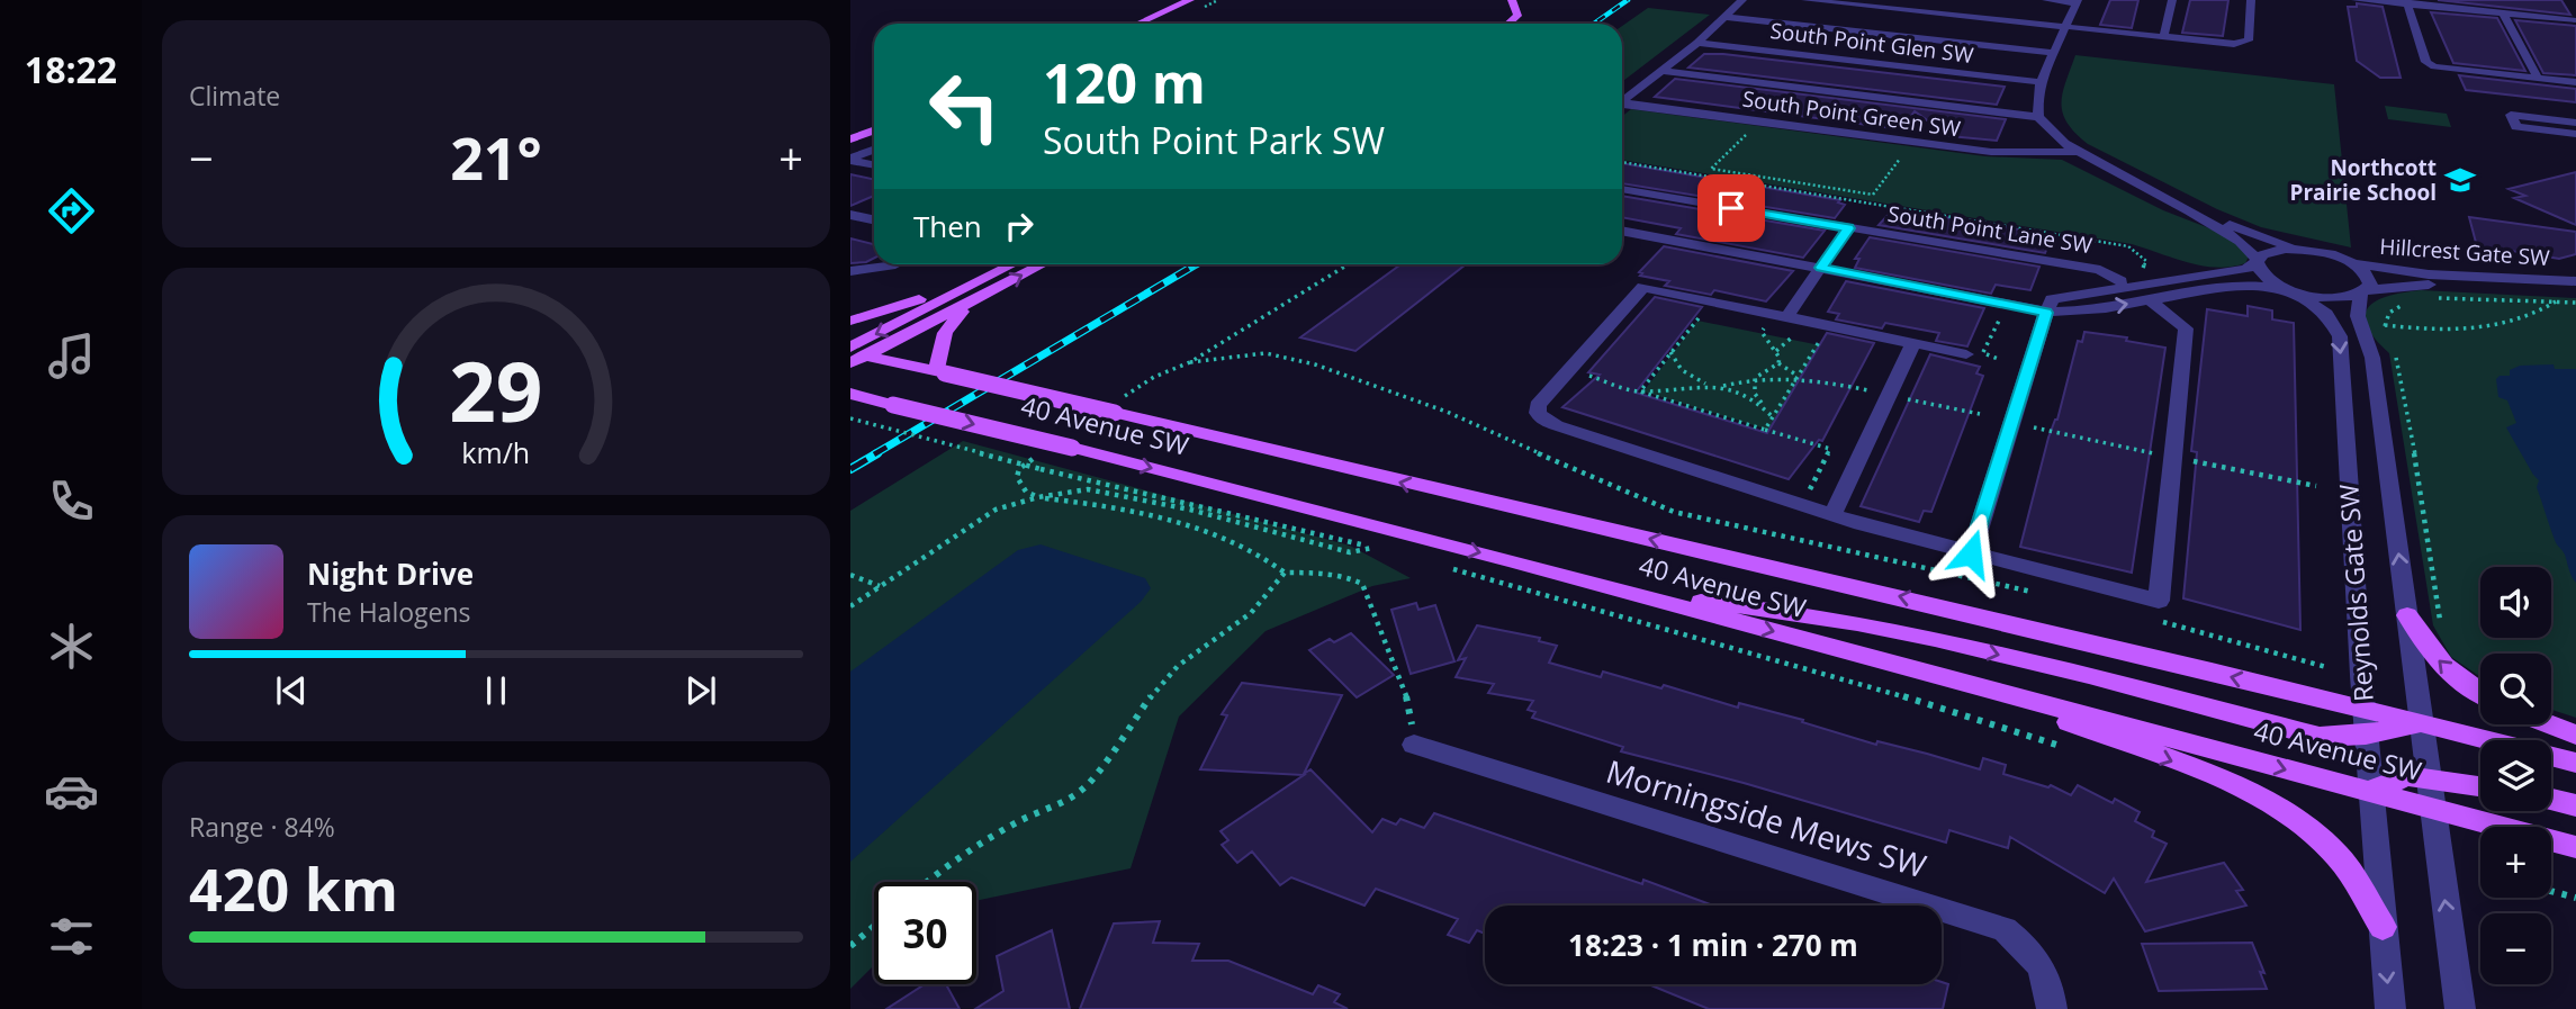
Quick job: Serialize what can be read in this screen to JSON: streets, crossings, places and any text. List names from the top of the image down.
{
  "streets": {
    "main road": ["40 Avenue SW"],
    "street": [
      "South Point Glen SW",
      "South Point Green SW",
      "South Point Lane SW",
      "Hillcrest Gate SW",
      "Reynolds Gate SW",
      "Morningside Mews SW"
    ]
  },
  "crossings": [
    ["South Point Lane SW", "Hillcrest Gate SW"],
    ["Hillcrest Gate SW", "Reynolds Gate SW"],
    ["40 Avenue SW", "Reynolds Gate SW"]
  ],
  "places": {
    "school or university": ["Northcott Prairie School"]
  },
  "page": {
    "tabs": "18:22",
    "tile": [
      "Climate",
      ["Range · 84%", "420 km"]
    ],
    "turn": ["120 m", "South Point Park SW"],
    "heat": ["−", "21°", "+"],
    "then": "Then",
    "song": ["Night Drive", "The Halogens"],
    "map_buttons": ["+", "−"],
    "limit": "30",
    "trip": "18:23 · 1 min · 270 m",
    "gauge": ["29", "km/h"]
  }
}
